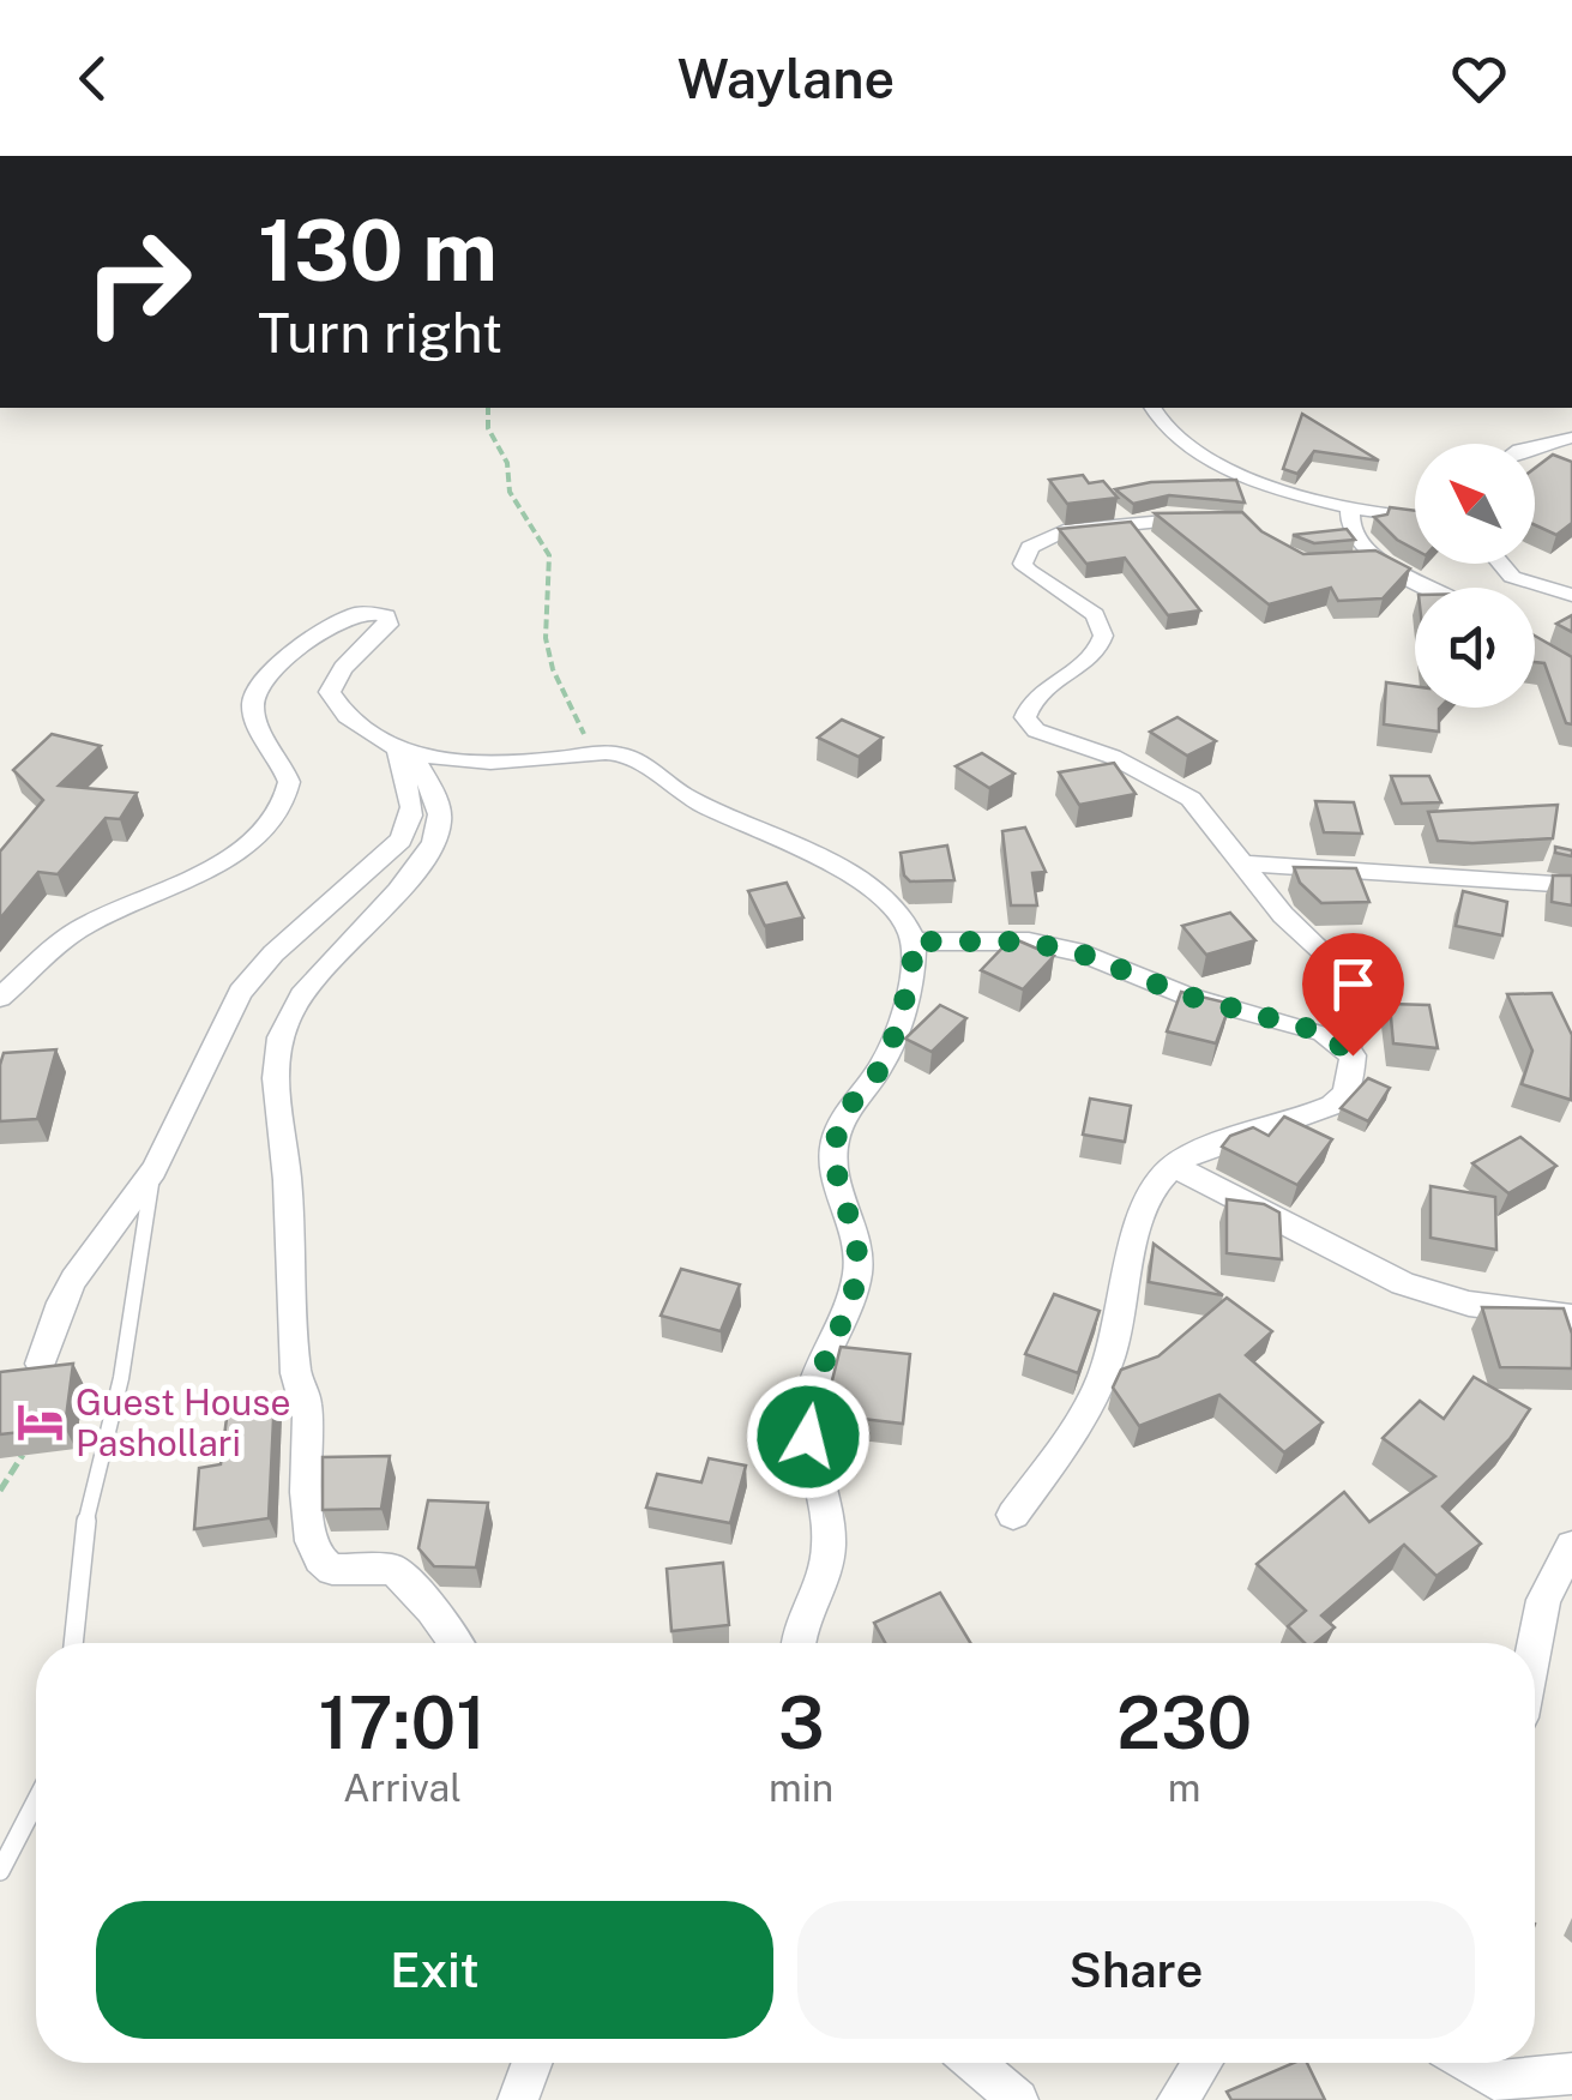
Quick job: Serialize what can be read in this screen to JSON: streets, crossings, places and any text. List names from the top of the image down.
{
  "places": {
    "hotel": ["Guest House Pashollari"]
  },
  "north": "top left",
  "page": {
    "header": "Waylane",
    "turn": ["130 m", "Turn right"],
    "eta": [
      "17:01",
      "Arrival",
      "3",
      "min",
      "230",
      "m"
    ],
    "buttons": ["Exit", "Share"]
  }
}
